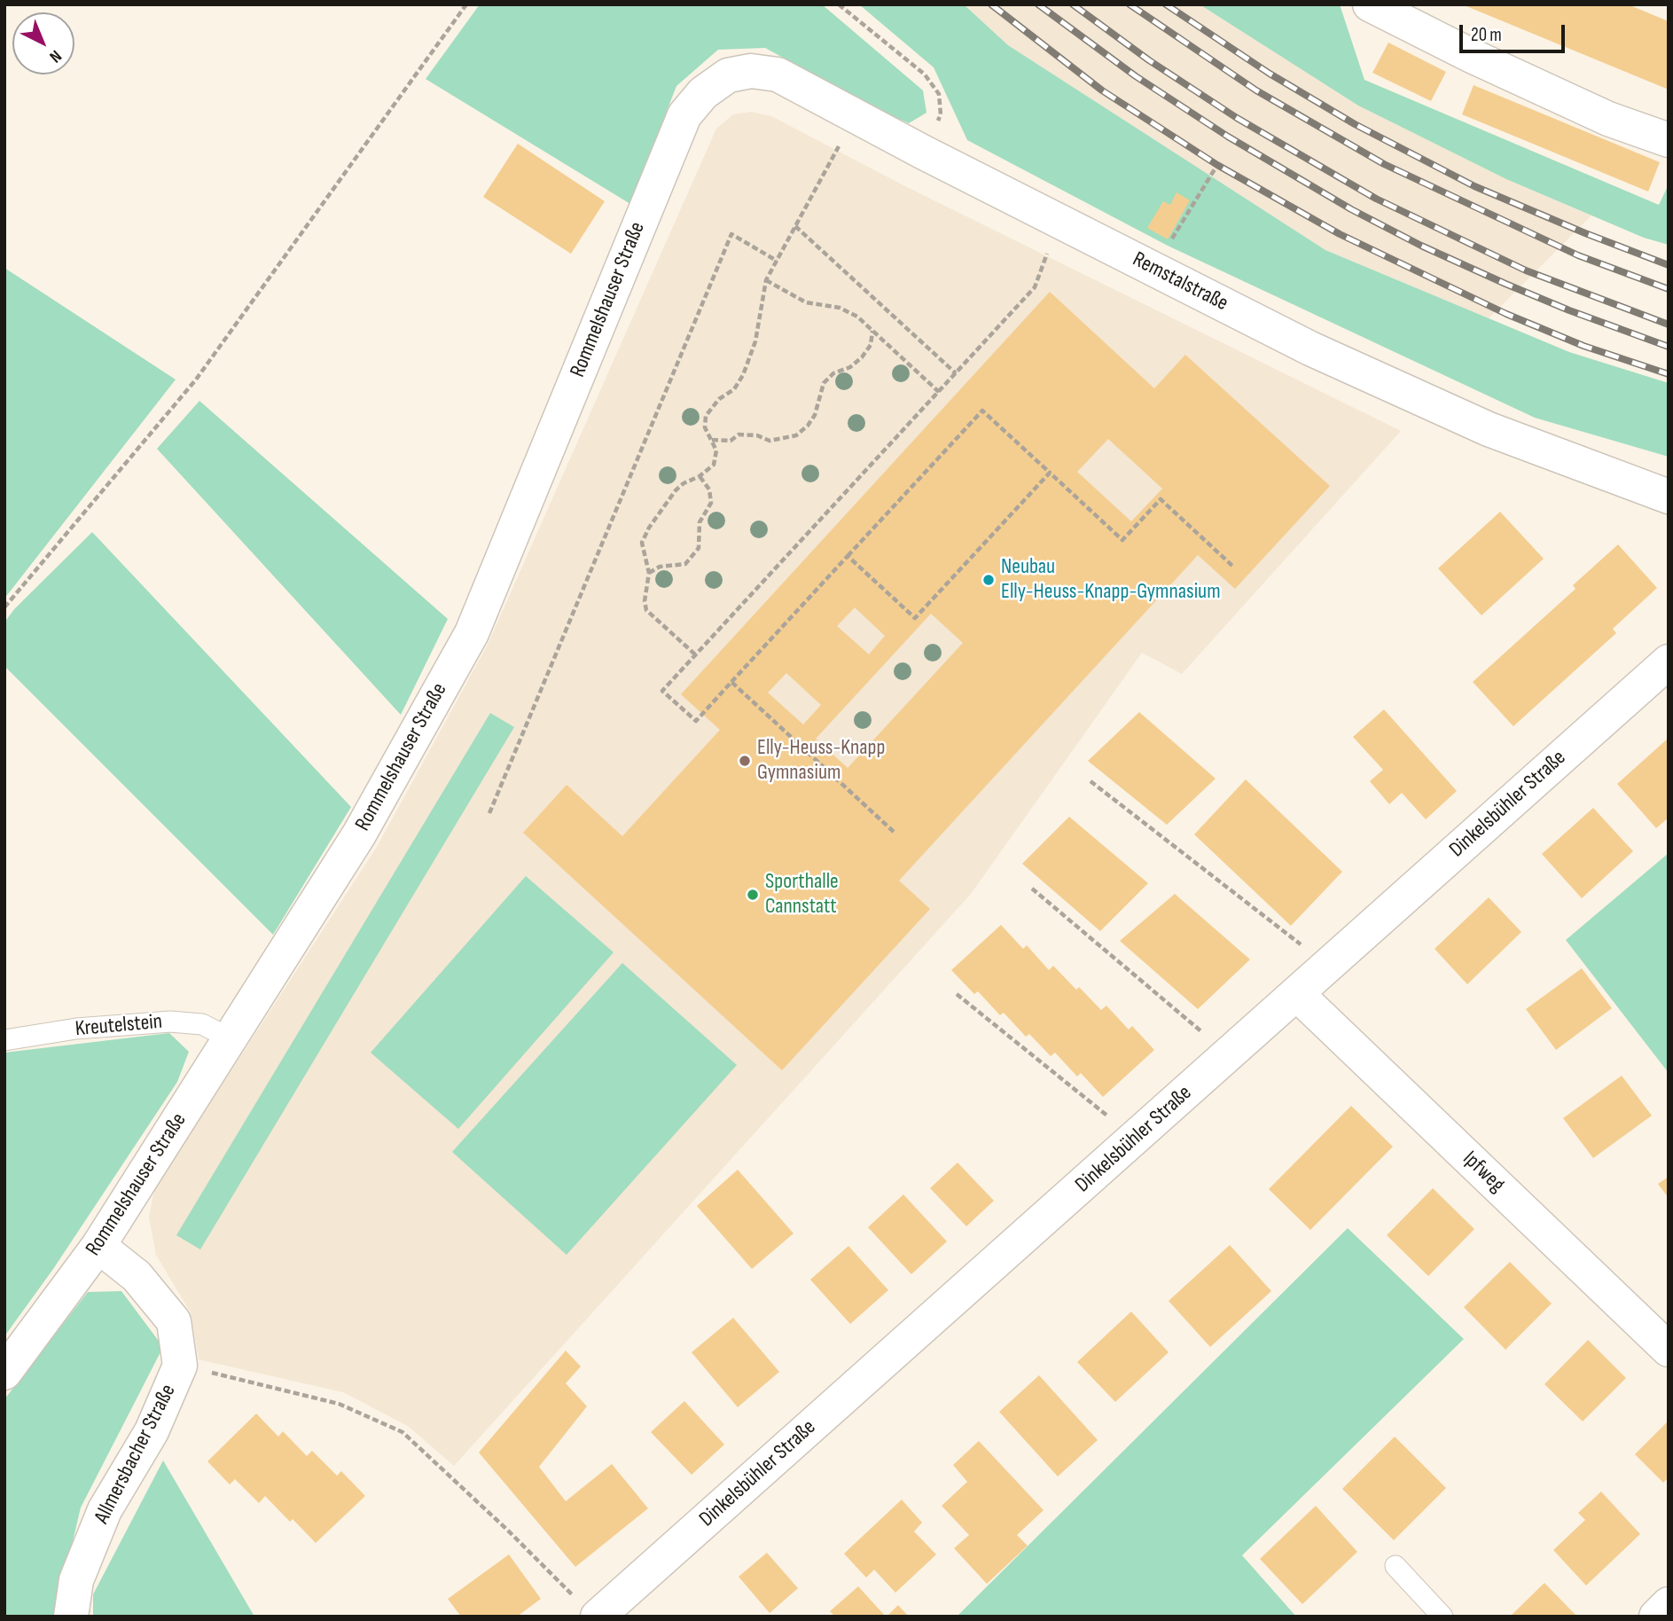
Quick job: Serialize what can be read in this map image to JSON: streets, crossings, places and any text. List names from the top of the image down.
{
  "streets": {
    "street": [
      "Remstalstraße",
      "Rommelshauser Straße",
      "Dinkelsbühler Straße",
      "Ipfweg",
      "Allmersbacher Straße"
    ],
    "lane": ["Kreutelstein"]
  },
  "crossings": [
    ["Remstalstraße", "Rommelshauser Straße"],
    ["Rommelshauser Straße", "Kreutelstein"],
    ["Rommelshauser Straße", "Allmersbacher Straße"],
    ["Dinkelsbühler Straße", "Ipfweg"]
  ],
  "places": ["Neubau Elly-Heuss-Knapp-Gymnasium", "Elly-Heuss-Knapp Gymnasium", "Sporthalle Cannstatt"],
  "scale_bar": "20 m",
  "north": "bottom right"
}
